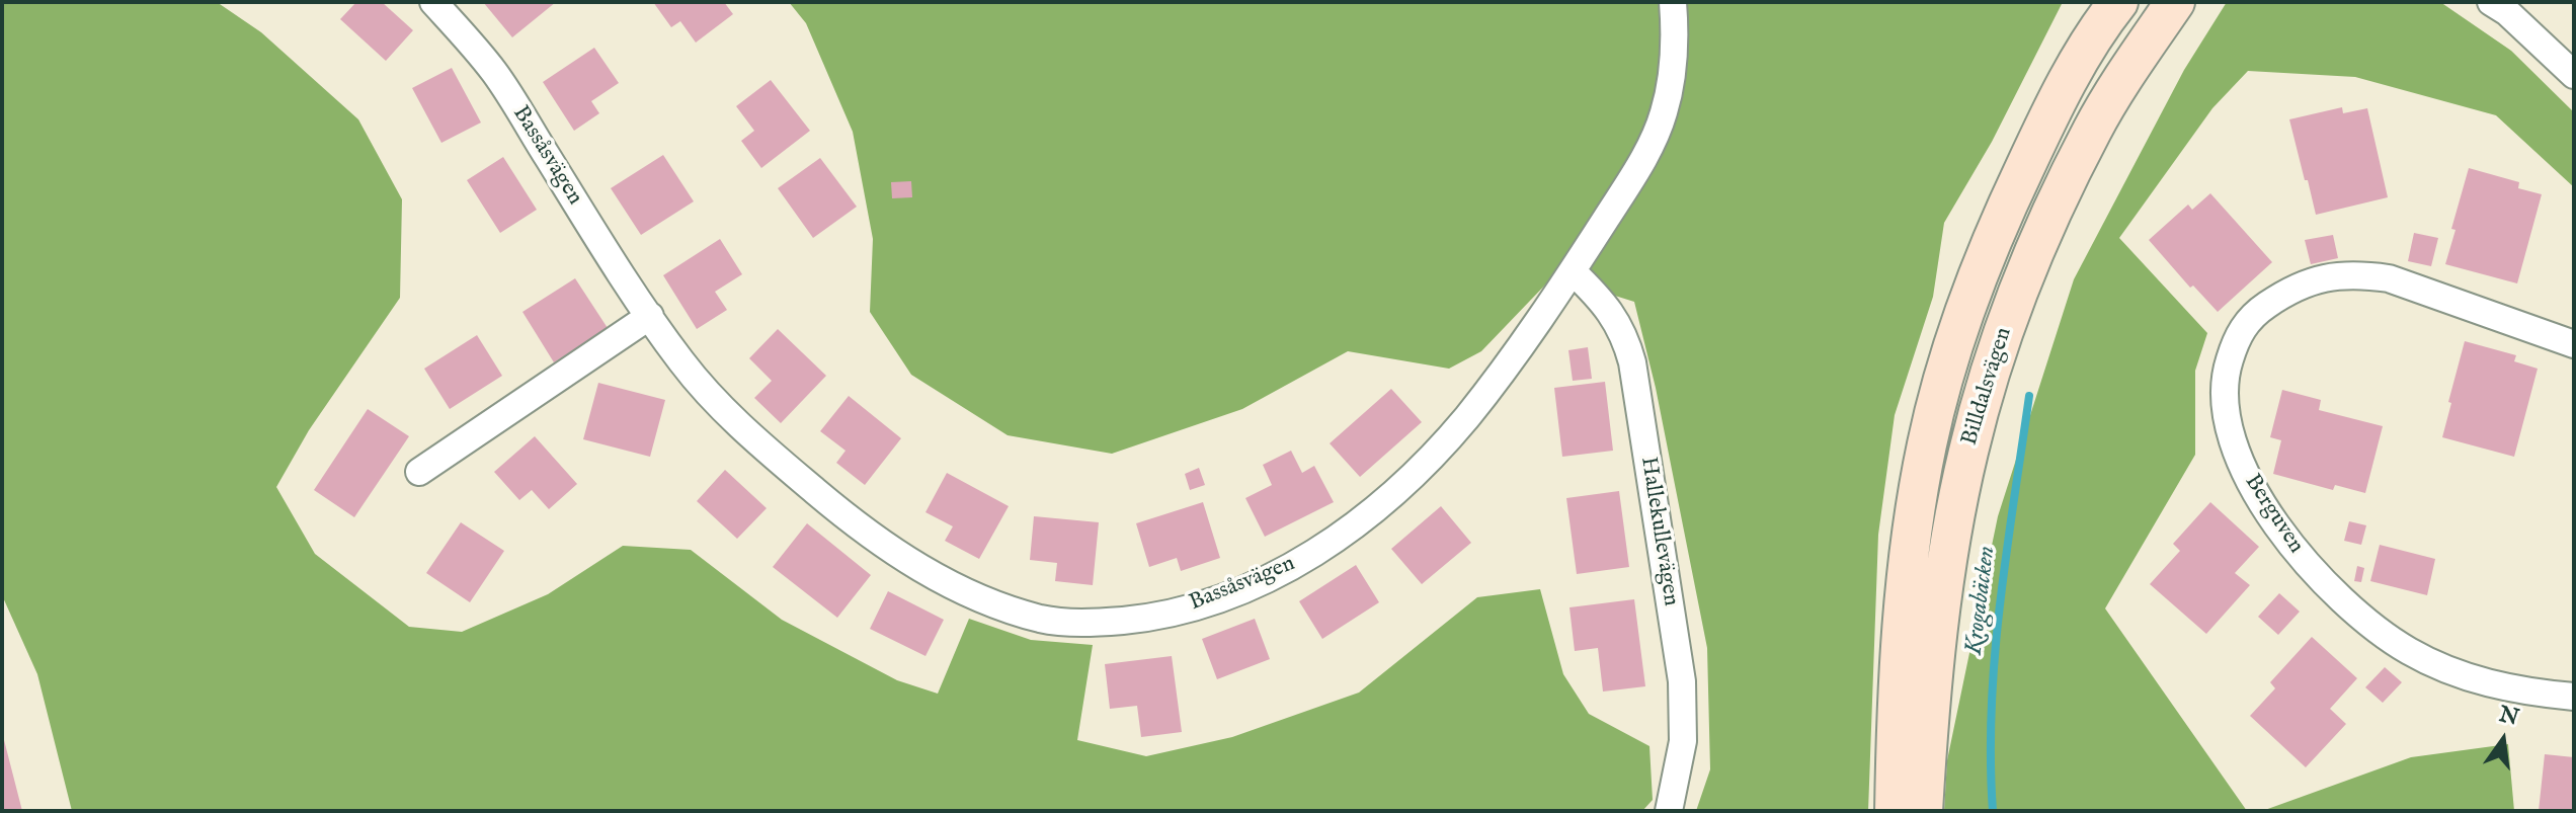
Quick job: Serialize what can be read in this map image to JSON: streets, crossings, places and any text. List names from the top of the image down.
{
  "streets": {
    "street": [
      "Bassåsvägen",
      "Billdalsvägen",
      "Berguven",
      "Hallekullevägen"
    ]
  },
  "crossings": [
    ["Bassåsvägen", "Hallekullevägen"]
  ],
  "water": ["Krogabäcken"],
  "north": "top"
}
